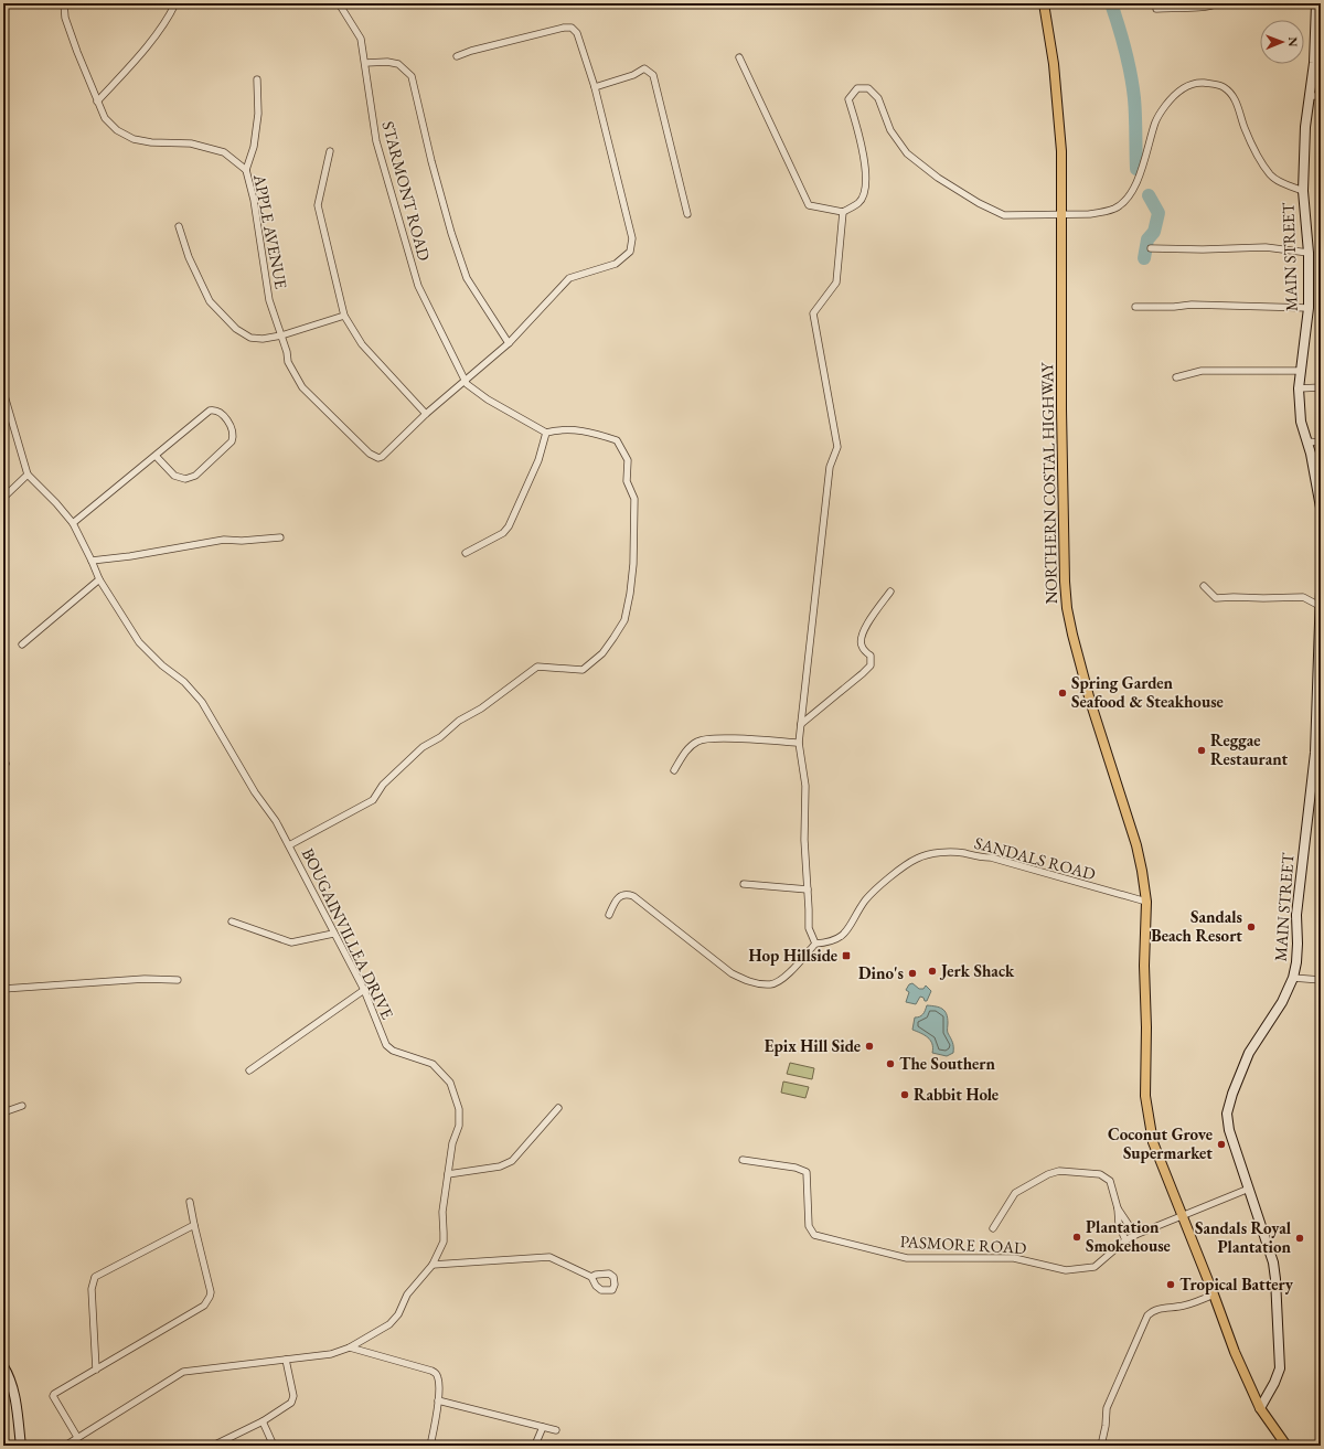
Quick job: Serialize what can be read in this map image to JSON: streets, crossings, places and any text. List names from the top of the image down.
{
  "streets": {
    "main road": ["NORTHERN COSTAL HIGHWAY"],
    "street": [
      "STARMONT ROAD",
      "APPLE AVENUE",
      "MAIN STREET",
      "SANDALS ROAD",
      "BOUGAINVILLEA DRIVE",
      "PASMORE ROAD"
    ]
  },
  "crossings": [
    ["MAIN STREET", "NORTHERN COSTAL HIGHWAY"],
    ["MAIN STREET", "PASMORE ROAD"],
    ["NORTHERN COSTAL HIGHWAY", "SANDALS ROAD"],
    ["NORTHERN COSTAL HIGHWAY", "PASMORE ROAD"]
  ],
  "places": {
    "other": [
      "Spring Garden Seafood & Steakhouse",
      "Reggae Restaurant",
      "Sandals Beach Resort",
      "Jerk Shack",
      "Dino's",
      "Epix Hill Side",
      "The Southern",
      "Rabbit Hole",
      "Coconut Grove Supermarket",
      "Plantation Smokehouse",
      "Sandals Royal Plantation",
      "Tropical Battery"
    ],
    "transit": ["Hop Hillside"]
  },
  "north": "right"
}
